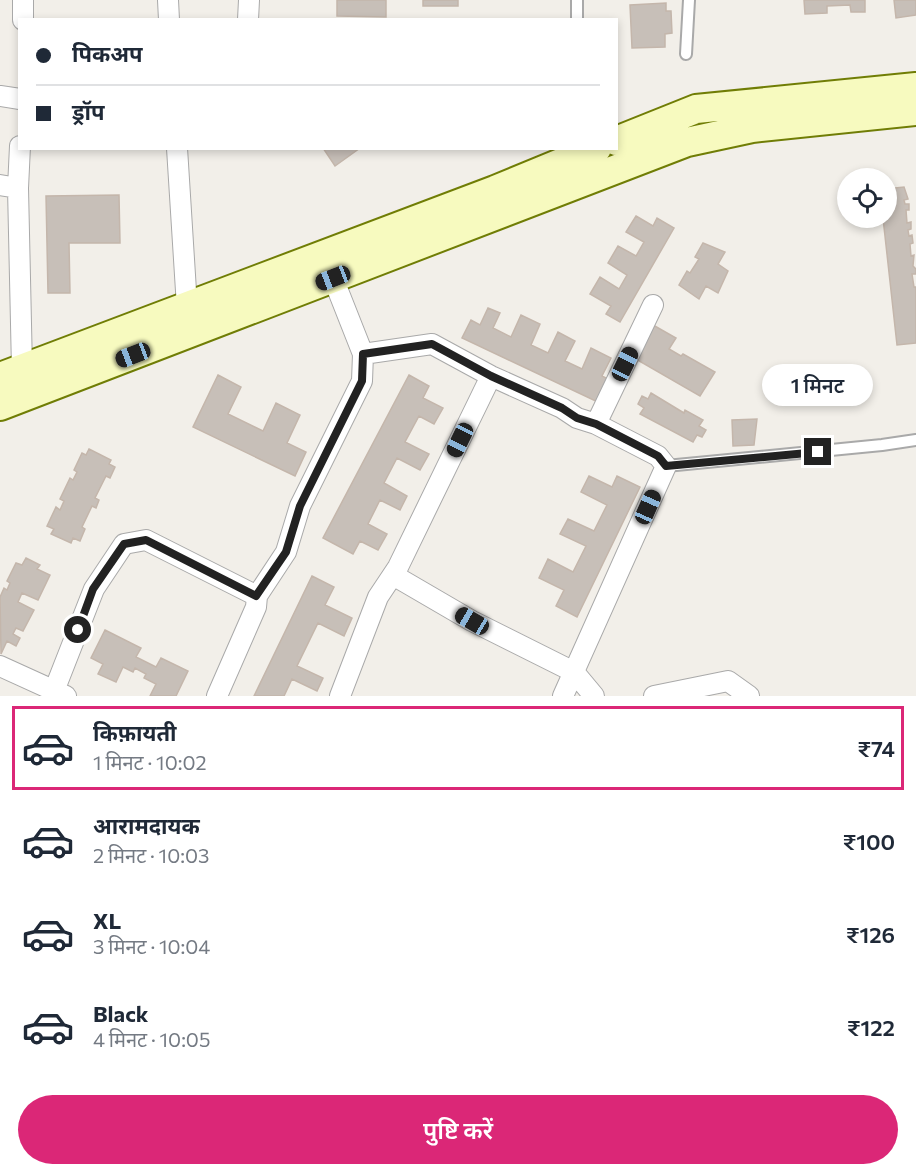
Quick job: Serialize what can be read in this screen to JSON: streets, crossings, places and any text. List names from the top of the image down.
{
  "page": {
    "banner": ["पिकअप", "ड्रॉप"],
    "bubble": "1 मिनट",
    "list": [
      {
        "name": "किफ़ायती",
        "note": "1 मिनट · 10:02",
        "value": "₹74"
      },
      {
        "name": "आरामदायक",
        "note": "2 मिनट · 10:03",
        "value": "₹100"
      },
      {
        "name": "XL",
        "note": "3 मिनट · 10:04",
        "value": "₹126"
      },
      {
        "name": "Black",
        "note": "4 मिनट · 10:05",
        "value": "₹122"
      }
    ],
    "buttons": "पुष्टि करें"
  }
}
